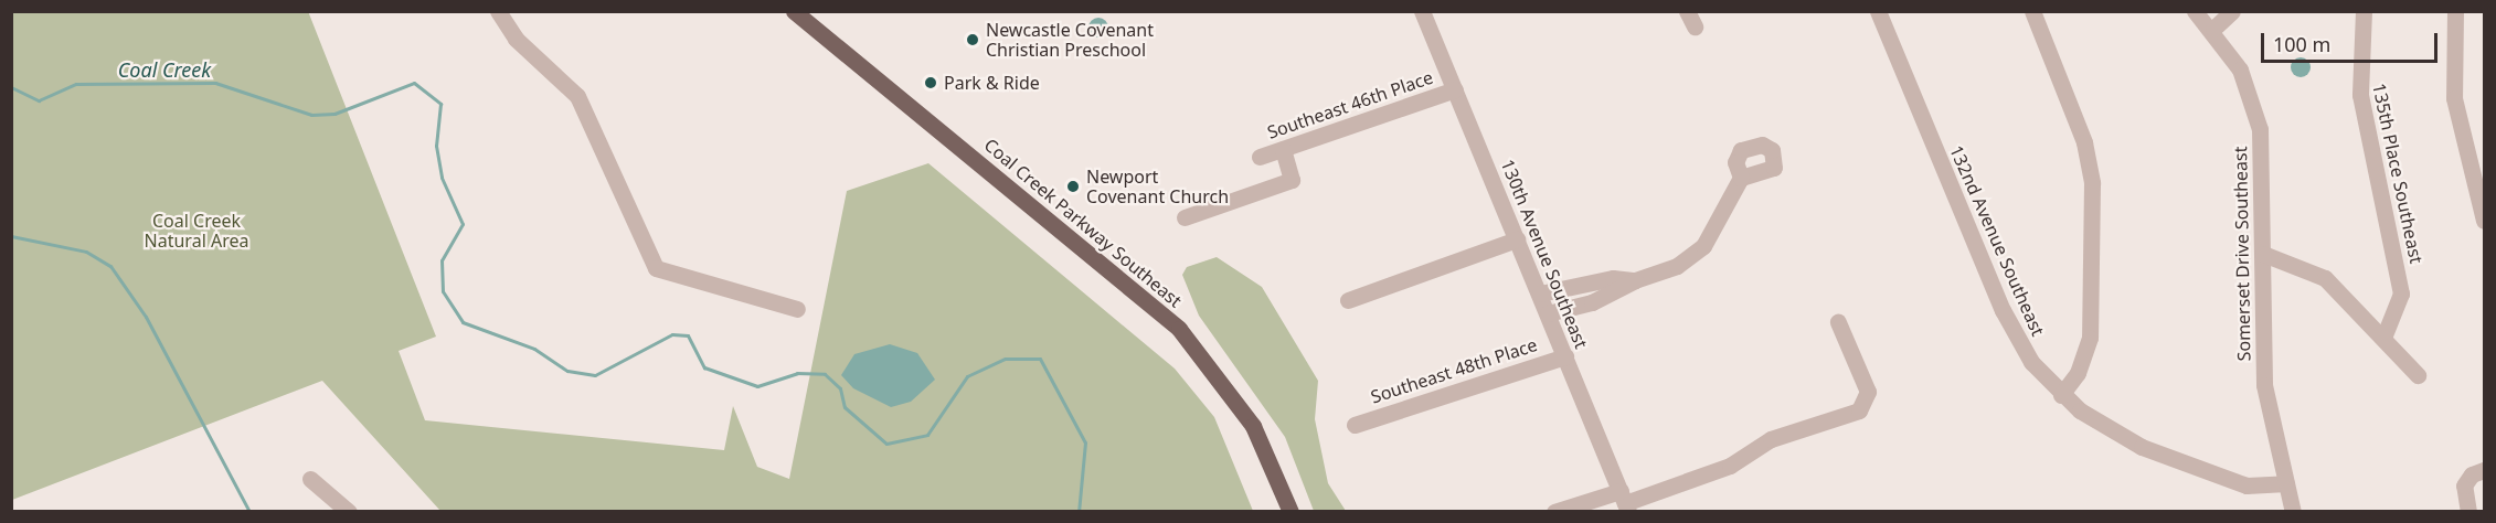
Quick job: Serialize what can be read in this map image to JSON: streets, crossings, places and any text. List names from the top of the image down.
{
  "streets": {
    "main road": ["Coal Creek Parkway Southeast"],
    "street": [
      "Southeast 46th Place",
      "135th Place Southeast",
      "132nd Avenue Southeast",
      "130th Avenue Southeast",
      "Somerset Drive Southeast",
      "Southeast 48th Place"
    ]
  },
  "crossings": [
    ["Southeast 46th Place", "130th Avenue Southeast"],
    ["132nd Avenue Southeast", "Somerset Drive Southeast"],
    ["130th Avenue Southeast", "Southeast 48th Place"]
  ],
  "water": ["Coal Creek"],
  "parks": ["Coal Creek Natural Area"],
  "places": ["Newcastle Covenant Christian Preschool", "Park & Ride", "Newport Covenant Church"],
  "scale_bar": "100 m"
}
